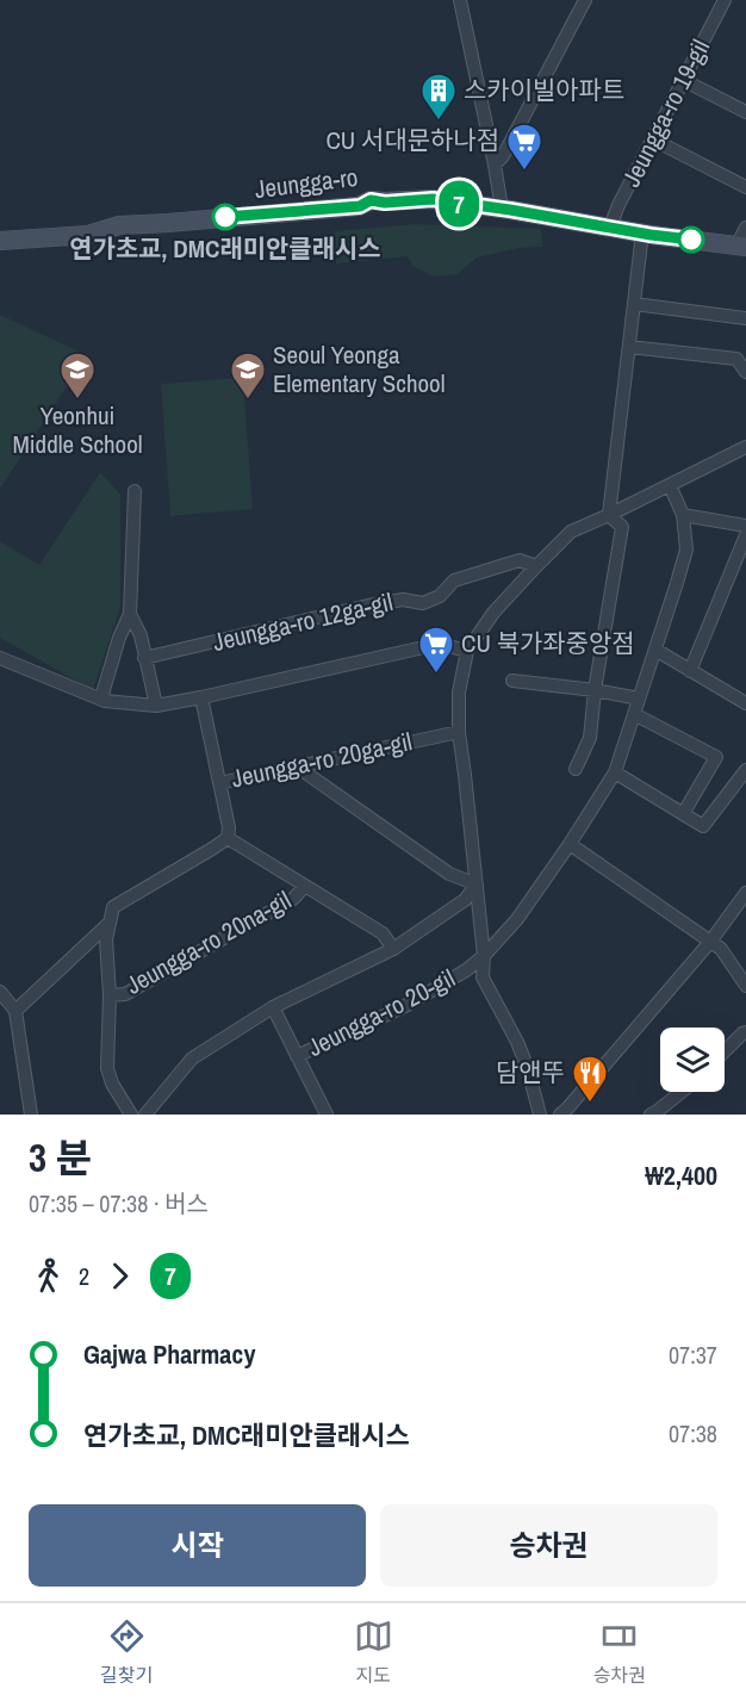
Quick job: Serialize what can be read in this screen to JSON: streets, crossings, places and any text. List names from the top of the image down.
{
  "streets": {
    "main road": ["Jeungga-ro"],
    "street": [
      "Jeungga-ro 19-gil",
      "Jeungga-ro 12ga-gil",
      "Jeungga-ro 20ga-gil",
      "Jeungga-ro 20na-gil",
      "Jeungga-ro 20-gil"
    ]
  },
  "crossings": [
    ["Jeungga-ro 19-gil", "Jeungga-ro"],
    ["Jeungga-ro 12ga-gil", "Jeungga-ro 20-gil"],
    ["Jeungga-ro 20ga-gil", "Jeungga-ro 20na-gil"],
    ["Jeungga-ro 20ga-gil", "Jeungga-ro 20-gil"]
  ],
  "places": {
    "building": ["스카이빌아파트"],
    "supermarket": ["CU 서대문하나점", "CU 북가좌중앙점"],
    "other": ["연가초교, DMC래미안클래시스"],
    "school or university": ["Yeonhui Middle School", "Seoul Yeonga Elementary School"],
    "restaurant": ["담앤뚜"]
  },
  "lines": ["bus line 7"],
  "page": {
    "on_map": "7",
    "heading": ["3 분", "07:35 – 07:38 · 버스", "₩2,400"],
    "legs": ["2", "7"],
    "list": [
      {
        "name": "Gajwa Pharmacy",
        "value": "07:37"
      },
      {
        "name": "연가초교, DMC래미안클래시스",
        "value": "07:38"
      }
    ],
    "buttons": ["시작", "승차권"],
    "tabs": ["길찾기", "지도", "승차권"]
  }
}
